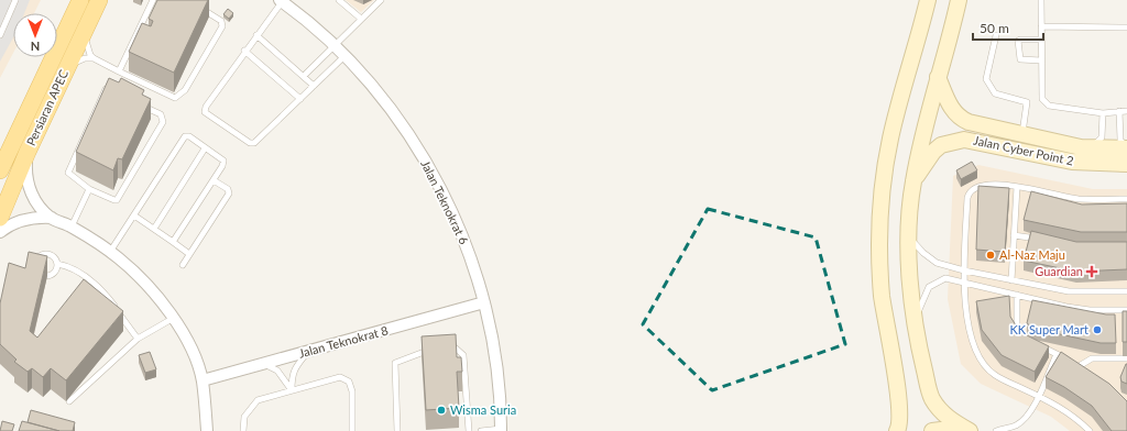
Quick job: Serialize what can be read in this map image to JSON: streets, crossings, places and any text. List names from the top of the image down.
{
  "streets": {
    "main road": ["Persiaran APEC", "Jalan Cyber Point 2"],
    "street": ["Jalan Teknokrat 6", "Jalan Teknokrat 8"]
  },
  "crossings": [
    ["Jalan Teknokrat 6", "Jalan Teknokrat 8"]
  ],
  "places": {
    "other": ["Al-Naz Maju", "KK Super Mart", "Wisma Suria"],
    "health": ["Guardian"]
  },
  "scale_bar": "50 m",
  "north": "bottom"
}
